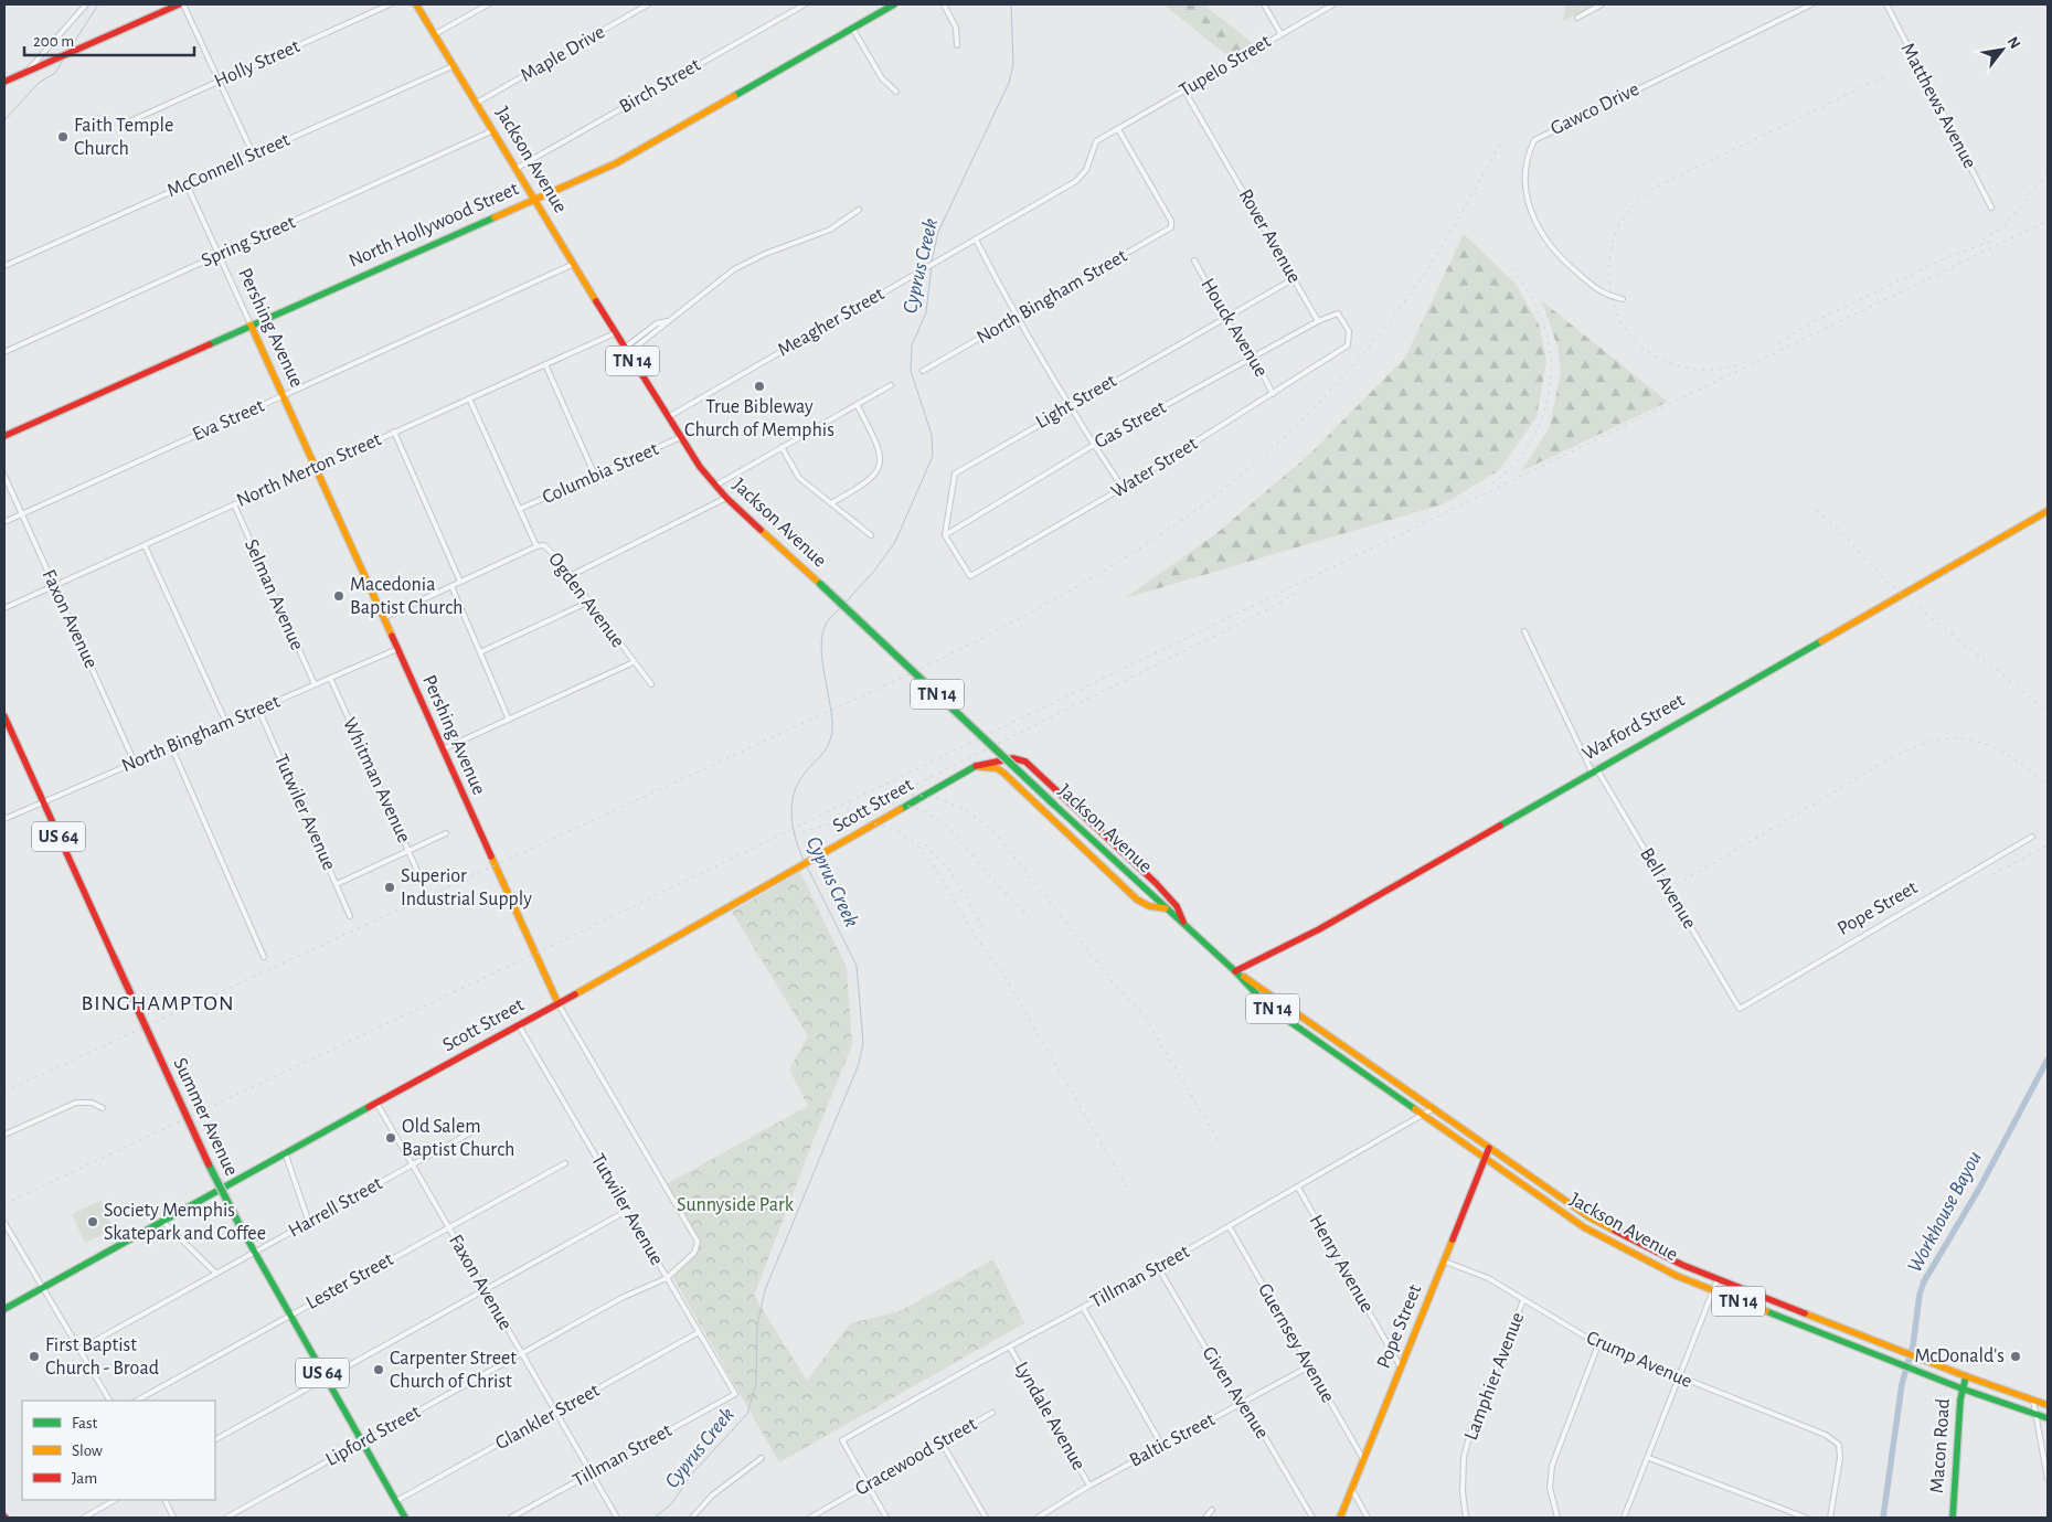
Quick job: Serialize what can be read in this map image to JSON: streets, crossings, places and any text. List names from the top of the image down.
{
  "streets": {
    "main road": [
      "Jackson Avenue",
      "North Hollywood Street",
      "Pershing Avenue",
      "TN 14",
      "Warford Street",
      "Scott Street",
      "US 64",
      "Pope Street",
      "Summer Avenue",
      "Macon Road"
    ],
    "street": [
      "Maple Drive",
      "Holly Street",
      "Tupelo Street",
      "Birch Street",
      "Matthews Avenue",
      "Gawco Drive",
      "McConnell Street",
      "Rover Avenue",
      "Spring Street",
      "North Bingham Street",
      "Meagher Street",
      "Houck Avenue",
      "Light Street",
      "Eva Street",
      "Gas Street",
      "Water Street",
      "North Merton Street",
      "Columbia Street",
      "Selman Avenue",
      "Ogden Avenue",
      "Faxon Avenue",
      "Whitman Avenue",
      "Tutwiler Avenue",
      "Bell Avenue",
      "Harrell Street",
      "Henry Avenue",
      "Tillman Street",
      "Lester Street",
      "Guernsey Avenue",
      "Crump Avenue",
      "Lamphier Avenue",
      "Given Avenue",
      "Lyndale Avenue",
      "Glankler Street",
      "Lipford Street",
      "Baltic Street",
      "Gracewood Street"
    ]
  },
  "crossings": [
    ["Maple Drive", "Jackson Avenue"],
    ["Tupelo Street", "Rover Avenue"],
    ["Tupelo Street", "North Bingham Street"],
    ["Tupelo Street", "Meagher Street"],
    ["Birch Street", "Jackson Avenue"],
    ["Jackson Avenue", "McConnell Street"],
    ["Jackson Avenue", "North Hollywood Street"],
    ["Jackson Avenue", "Spring Street"],
    ["Jackson Avenue", "Meagher Street"],
    ["Jackson Avenue", "Eva Street"],
    ["Jackson Avenue", "North Merton Street"],
    ["Jackson Avenue", "Columbia Street"],
    ["Jackson Avenue", "Warford Street"],
    ["Jackson Avenue", "Scott Street"],
    ["Jackson Avenue", "Pope Street"],
    ["Jackson Avenue", "Tillman Street"],
    ["Jackson Avenue", "Macon Road"],
    ["McConnell Street", "Pershing Avenue"],
    ["North Hollywood Street", "Pershing Avenue"],
    ["Rover Avenue", "Light Street"],
    ["Rover Avenue", "Gas Street"],
    ["Rover Avenue", "Water Street"],
    ["Spring Street", "Pershing Avenue"],
    ["North Bingham Street", "Meagher Street"],
    ["North Bingham Street", "Pershing Avenue"],
    ["North Bingham Street", "Selman Avenue"],
    ["North Bingham Street", "Faxon Avenue"],
    ["North Bingham Street", "Whitman Avenue"],
    ["North Bingham Street", "Tutwiler Avenue"],
    ["North Bingham Street", "Summer Avenue"],
    ["Pershing Avenue", "Eva Street"],
    ["Pershing Avenue", "North Merton Street"],
    ["Pershing Avenue", "Scott Street"],
    ["Pershing Avenue", "Tutwiler Avenue"],
    ["Pershing Avenue", "Lipford Street"],
    ["Houck Avenue", "Light Street"],
    ["Houck Avenue", "Gas Street"],
    ["Houck Avenue", "Water Street"],
    ["Light Street", "Gas Street"],
    ["Light Street", "Water Street"],
    ["Eva Street", "Faxon Avenue"],
    ["Gas Street", "Water Street"],
    ["North Merton Street", "Selman Avenue"],
    ["North Merton Street", "Ogden Avenue"],
    ["North Merton Street", "Faxon Avenue"],
    ["Columbia Street", "Ogden Avenue"],
    ["Faxon Avenue", "Scott Street"],
    ["Faxon Avenue", "Harrell Street"],
    ["Faxon Avenue", "Tillman Street"],
    ["Faxon Avenue", "Lester Street"],
    ["Faxon Avenue", "Glankler Street"],
    ["Faxon Avenue", "Lipford Street"],
    ["Warford Street", "Bell Avenue"],
    ["Scott Street", "Tutwiler Avenue"],
    ["Tutwiler Avenue", "Tillman Street"],
    ["Tutwiler Avenue", "Glankler Street"],
    ["Tutwiler Avenue", "Lipford Street"],
    ["Bell Avenue", "Pope Street"],
    ["Pope Street", "Henry Avenue"],
    ["Pope Street", "Guernsey Avenue"],
    ["Pope Street", "Crump Avenue"],
    ["Summer Avenue", "Harrell Street"],
    ["Summer Avenue", "Lester Street"],
    ["Summer Avenue", "Glankler Street"],
    ["Summer Avenue", "Lipford Street"],
    ["Henry Avenue", "Tillman Street"],
    ["Tillman Street", "Guernsey Avenue"],
    ["Tillman Street", "Given Avenue"],
    ["Tillman Street", "Lyndale Avenue"],
    ["Tillman Street", "Gracewood Street"],
    ["Guernsey Avenue", "Baltic Street"],
    ["Crump Avenue", "Lamphier Avenue"],
    ["Given Avenue", "Baltic Street"],
    ["Lyndale Avenue", "Baltic Street"]
  ],
  "districts": ["BINGHAMPTON"],
  "water": ["Cyprus Creek", "Workhouse Bayou"],
  "parks": ["Sunnyside Park"],
  "places": [
    "Faith Temple Church",
    "True Bibleway Church of Memphis",
    "Macedonia Baptist Church",
    "Superior Industrial Supply",
    "Old Salem Baptist Church",
    "Society Memphis Skatepark and Coffee",
    "First Baptist Church - Broad",
    "McDonald's",
    "Carpenter Street Church of Christ"
  ],
  "legend": ["Fast", "Slow", "Jam"],
  "scale_bar": "200 m",
  "north": "top right"
}
